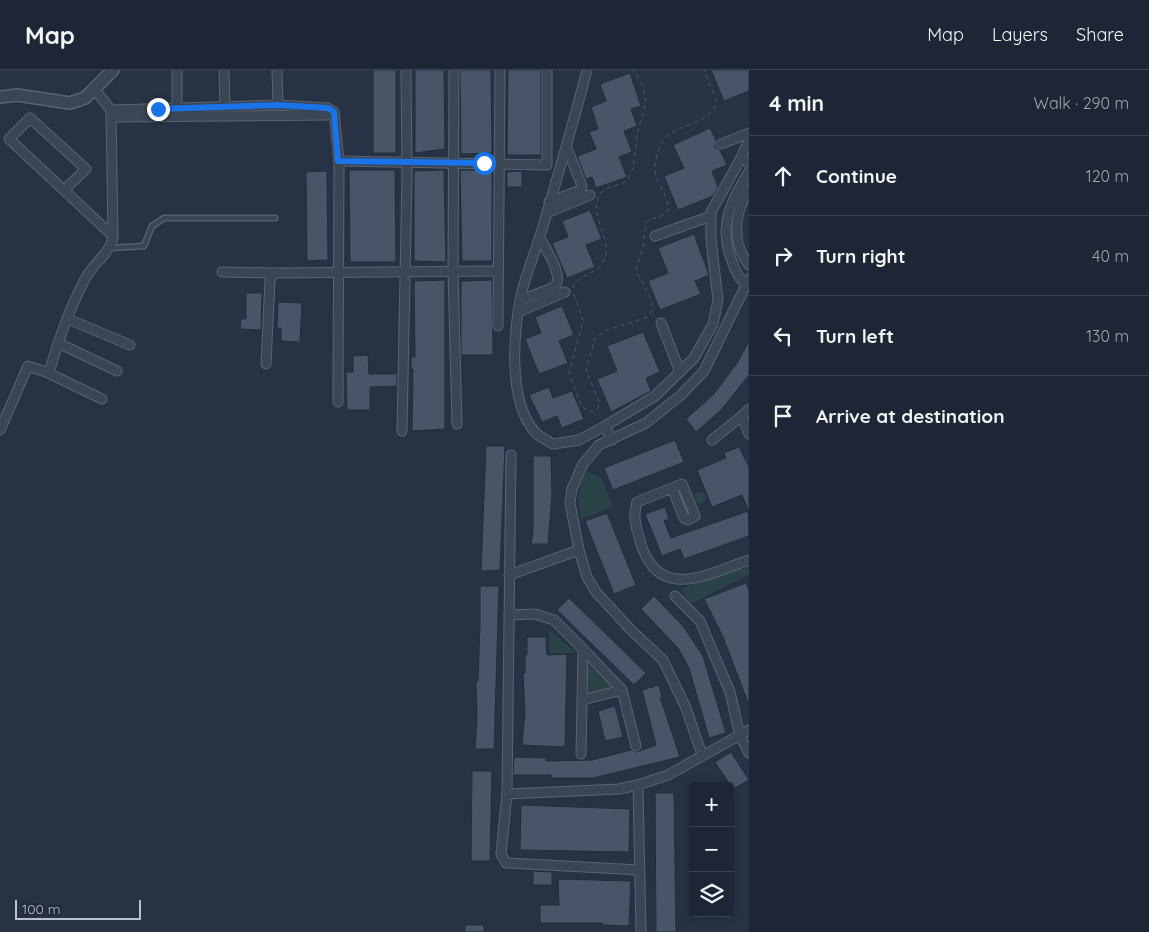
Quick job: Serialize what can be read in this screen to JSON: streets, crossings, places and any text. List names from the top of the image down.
{
  "scale_bar": "100 m",
  "page": {
    "header": "Map",
    "nav": ["Map", "Layers", "Share"],
    "heading": ["4 min", "Walk · 290 m"],
    "list": [
      ["Continue", "120 m"],
      ["Turn right", "40 m"],
      ["Turn left", "130 m"],
      "Arrive at destination"
    ],
    "map_buttons": ["+", "−"],
    "scale": "100 m"
  }
}
